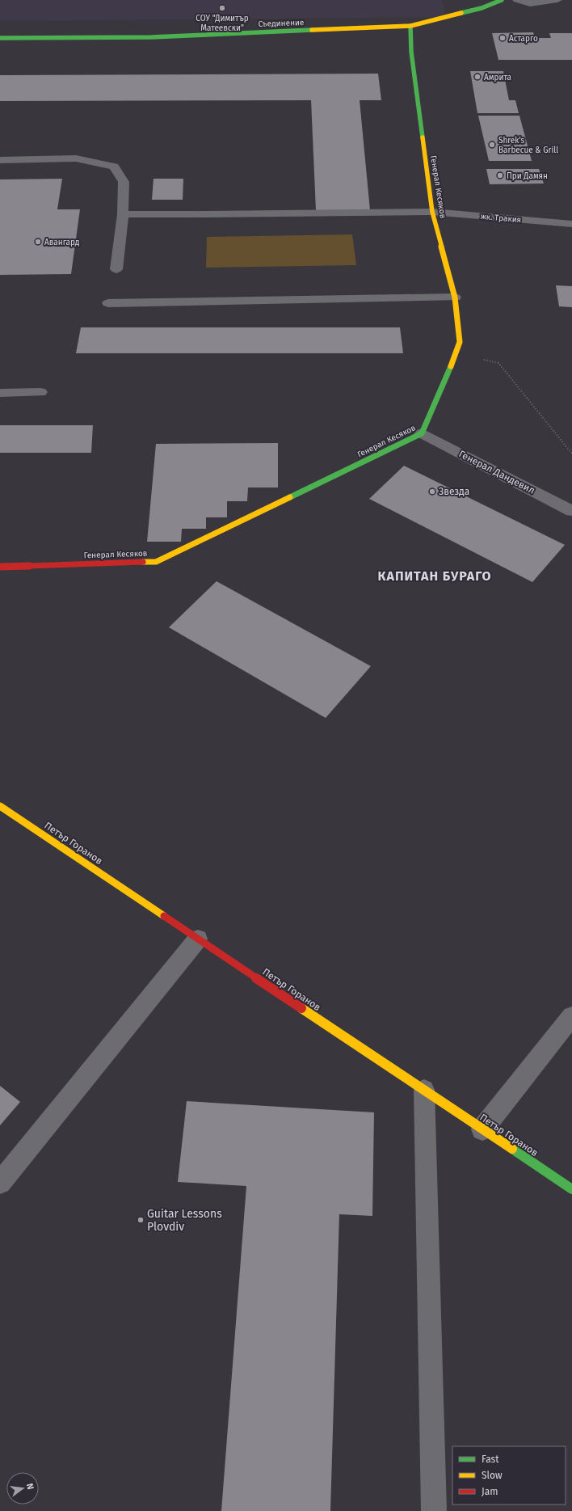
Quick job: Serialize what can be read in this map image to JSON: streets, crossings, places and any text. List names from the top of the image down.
{
  "streets": {
    "street": [
      "Съединение",
      "Генерал Кесяков",
      "жк. Тракия",
      "Генерал Дандевил",
      "Петър Горанов"
    ]
  },
  "crossings": [
    ["Съединение", "Генерал Кесяков"],
    ["Генерал Кесяков", "жк. Тракия"],
    ["Генерал Кесяков", "Генерал Дандевил"]
  ],
  "districts": ["КАПИТАН БУРАГО"],
  "places": [
    "СОУ \"Димитър Матеевски\"",
    "Астарго",
    "Амрита",
    "Shrek's Barbecue & Grill",
    "При Дамян",
    "Авангард",
    "Звезда",
    "Guitar Lessons Plovdiv"
  ],
  "legend": ["Fast", "Slow", "Jam"],
  "north": "right"
}
